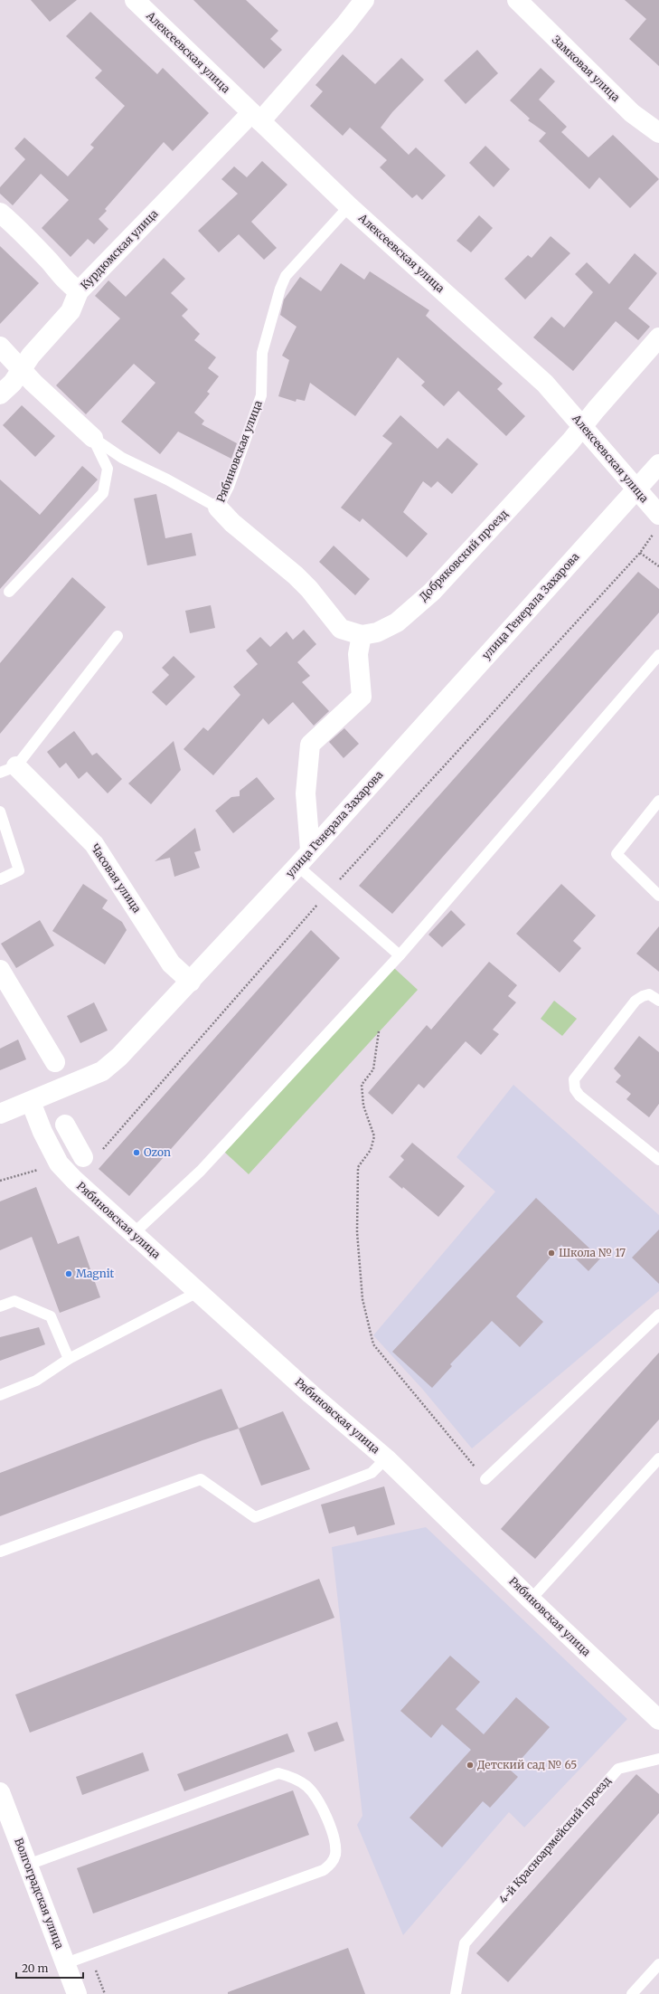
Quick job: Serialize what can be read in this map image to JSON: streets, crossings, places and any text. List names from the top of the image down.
{
  "streets": {
    "street": [
      "Алексеевская улица",
      "Замковая улица",
      "Курдюмская улица",
      "Рябиновская улица",
      "Добряковский проезд",
      "улица Генерала Захарова",
      "Часовая улица",
      "Волгоградская улица"
    ],
    "lane": ["4-й Красноармейский проезд"]
  },
  "crossings": [
    ["Алексеевская улица", "Курдюмская улица"],
    ["Алексеевская улица", "Рябиновская улица"],
    ["Алексеевская улица", "Добряковский проезд"],
    ["Алексеевская улица", "улица Генерала Захарова"],
    ["Рябиновская улица", "Добряковский проезд"],
    ["Рябиновская улица", "улица Генерала Захарова"],
    ["улица Генерала Захарова", "Часовая улица"]
  ],
  "places": [
    "Ozon",
    "Школа № 17",
    "Magnit",
    "Детский сад № 65"
  ],
  "scale_bar": "20 m"
}
